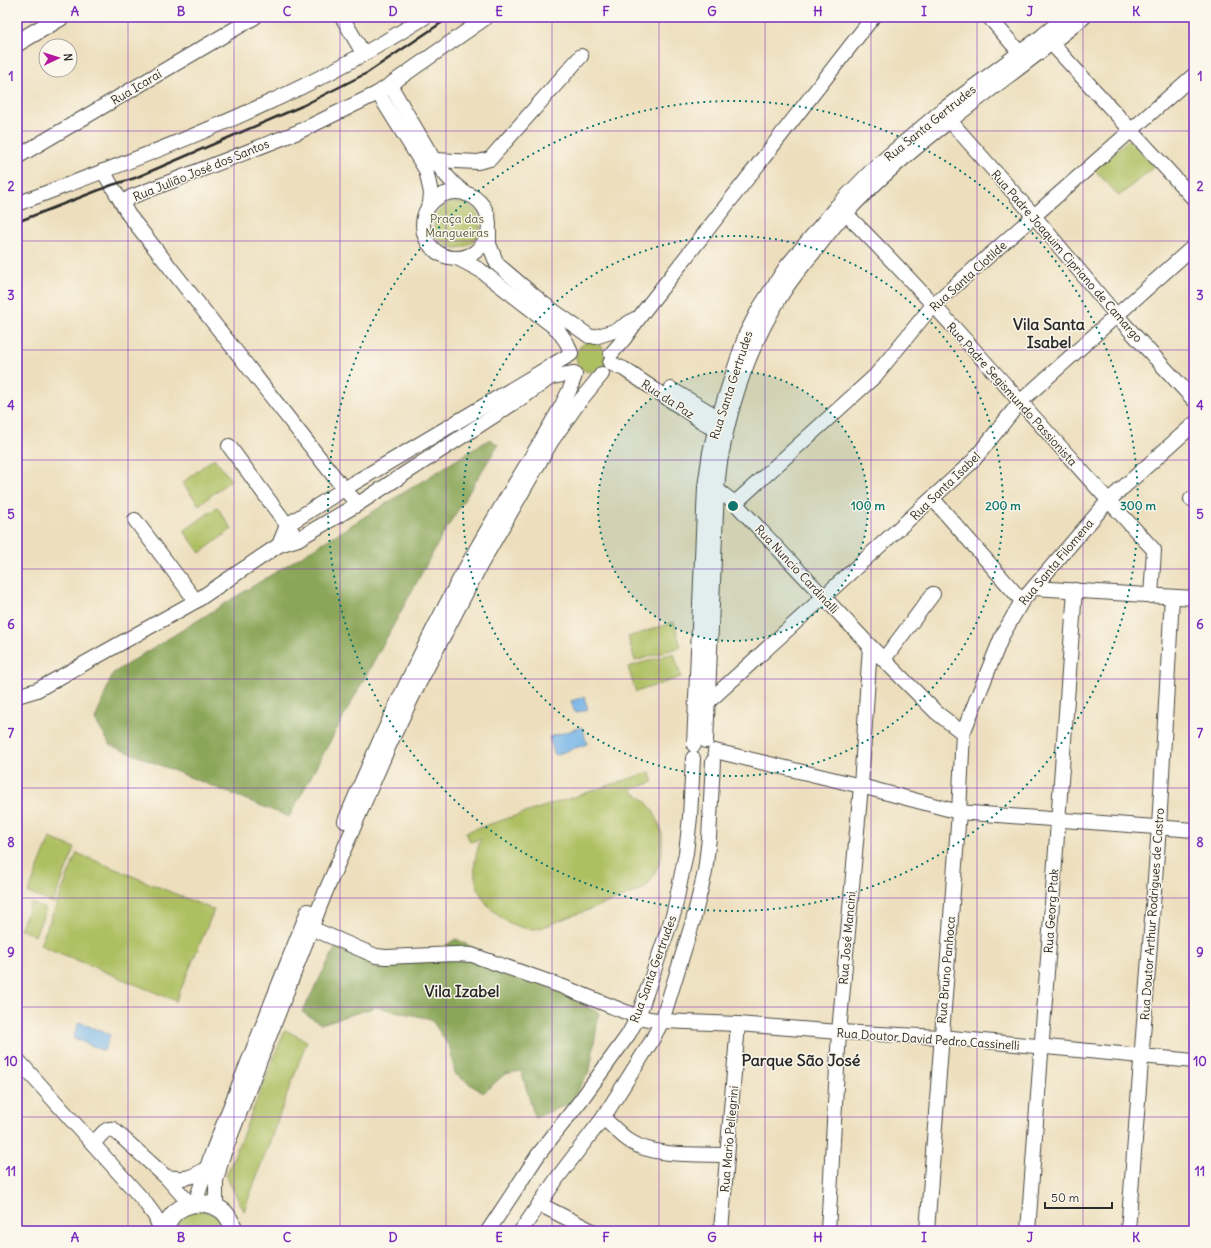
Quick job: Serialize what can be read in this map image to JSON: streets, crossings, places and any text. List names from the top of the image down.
{
  "streets": {
    "street": [
      "Rua Icaraí",
      "Rua Santa Gertrudes",
      "Rua Julião José dos Santos",
      "Rua Padre Joaquim Cipriano de Camargo",
      "Rua Santa Clotilde",
      "Rua Padre Segismundo Passionista",
      "Rua da Paz",
      "Rua Santa Isabel",
      "Rua Santa Filomena",
      "Rua Nuncio Cardinalli",
      "Rua Georg Ptak",
      "Rua Doutor Arthur Rodrigues de Castro",
      "Rua José Mancini",
      "Rua Bruno Panhoca",
      "Rua Doutor David Pedro Cassinelli",
      "Rua Mario Pellegrini"
    ]
  },
  "crossings": [
    ["Rua Santa Gertrudes", "Rua Padre Joaquim Cipriano de Camargo"],
    ["Rua Santa Gertrudes", "Rua Padre Segismundo Passionista"],
    ["Rua Santa Gertrudes", "Rua da Paz"],
    ["Rua Santa Gertrudes", "Rua Santa Isabel"],
    ["Rua Santa Gertrudes", "Rua Nuncio Cardinalli"],
    ["Rua Santa Gertrudes", "Rua Doutor David Pedro Cassinelli"],
    ["Rua Padre Joaquim Cipriano de Camargo", "Rua Santa Clotilde"],
    ["Rua Padre Joaquim Cipriano de Camargo", "Rua Santa Isabel"],
    ["Rua Santa Clotilde", "Rua Padre Segismundo Passionista"],
    ["Rua Santa Clotilde", "Rua Nuncio Cardinalli"],
    ["Rua Padre Segismundo Passionista", "Rua Santa Isabel"],
    ["Rua Padre Segismundo Passionista", "Rua Santa Filomena"],
    ["Rua Santa Isabel", "Rua Nuncio Cardinalli"],
    ["Rua Santa Filomena", "Rua Nuncio Cardinalli"],
    ["Rua Santa Filomena", "Rua Bruno Panhoca"],
    ["Rua Nuncio Cardinalli", "Rua José Mancini"],
    ["Rua Nuncio Cardinalli", "Rua Bruno Panhoca"],
    ["Rua Georg Ptak", "Rua Doutor David Pedro Cassinelli"],
    ["Rua Doutor Arthur Rodrigues de Castro", "Rua Doutor David Pedro Cassinelli"],
    ["Rua José Mancini", "Rua Doutor David Pedro Cassinelli"],
    ["Rua Bruno Panhoca", "Rua Doutor David Pedro Cassinelli"],
    ["Rua Doutor David Pedro Cassinelli", "Rua Mario Pellegrini"]
  ],
  "districts": ["Vila Santa Isabel", "Vila Izabel", "Parque São José"],
  "parks": ["Praça das Mangueiras"],
  "scale_bar": "50 m",
  "north": "right",
  "grid": {
    "columns": [
      "A",
      "B",
      "C",
      "D",
      "E",
      "F",
      "G",
      "H",
      "I",
      "J",
      "K"
    ],
    "rows": [
      "1",
      "2",
      "3",
      "4",
      "5",
      "6",
      "7",
      "8",
      "9",
      "10",
      "11"
    ]
  },
  "rings": ["100 m", "200 m", "300 m"]
}
